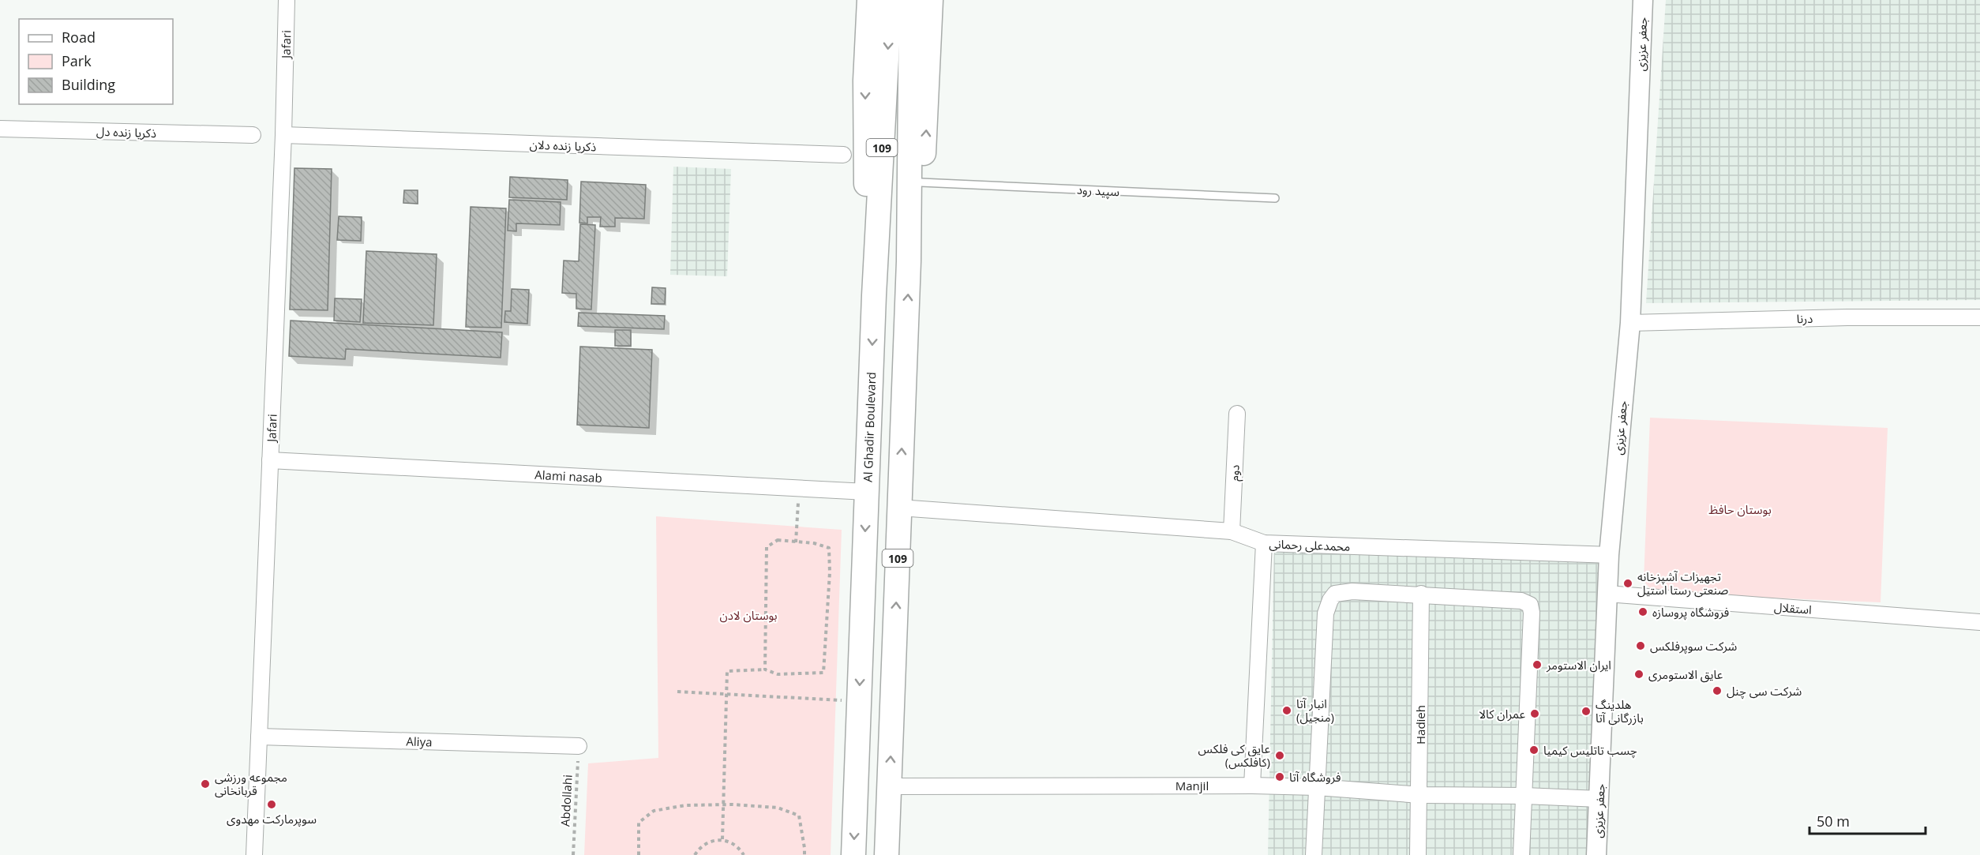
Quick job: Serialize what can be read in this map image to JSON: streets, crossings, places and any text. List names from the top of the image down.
{
  "streets": {
    "main road": ["109", "Al Ghadir Boulevard"],
    "street": [
      "Jafari",
      "جعفر عزیزی",
      "ذکریا زنده دل",
      "ذکریا زنده دلان",
      "درنا",
      "دوم",
      "Alami nasab",
      "محمدعلی رحمانی",
      "استقلال",
      "Hadieh",
      "Aliya",
      "Manjil"
    ],
    "lane": ["سپید رود"],
    "path": ["Abdollahi"]
  },
  "crossings": [
    ["Jafari", "ذکریا زنده دلان"],
    ["Jafari", "Alami nasab"],
    ["Jafari", "Aliya"],
    ["جعفر عزیزی", "درنا"],
    ["جعفر عزیزی", "محمدعلی رحمانی"],
    ["جعفر عزیزی", "استقلال"],
    ["جعفر عزیزی", "Manjil"],
    ["109", "محمدعلی رحمانی"],
    ["109", "Manjil"],
    ["Al Ghadir Boulevard", "Alami nasab"],
    ["دوم", "محمدعلی رحمانی"],
    ["Hadieh", "Manjil"],
    ["Aliya", "Abdollahi"]
  ],
  "parks": ["بوستان حافظ", "بوستان لادن"],
  "places": [
    "تجهیزات آشپزخانه صنعتی رستا استیل",
    "فروشگاه پروسازه",
    "شرکت سوپرفلکس",
    "ایران الاستومر",
    "عایق الاستومری",
    "شرکت سی چنل",
    "انبار آتا (منجیل)",
    "هلدینگ بازرگانی آتا",
    "عمران کالا",
    "چسب تاتلیس کیمیا",
    "عایق کی فلکس (کافلکس)",
    "فروشگاه آتا",
    "مجموعه ورزشی قربانخانی",
    "سوپرمارکت مهدوی"
  ],
  "legend": ["Road", "Park", "Building"],
  "scale_bar": "50 m"
}
